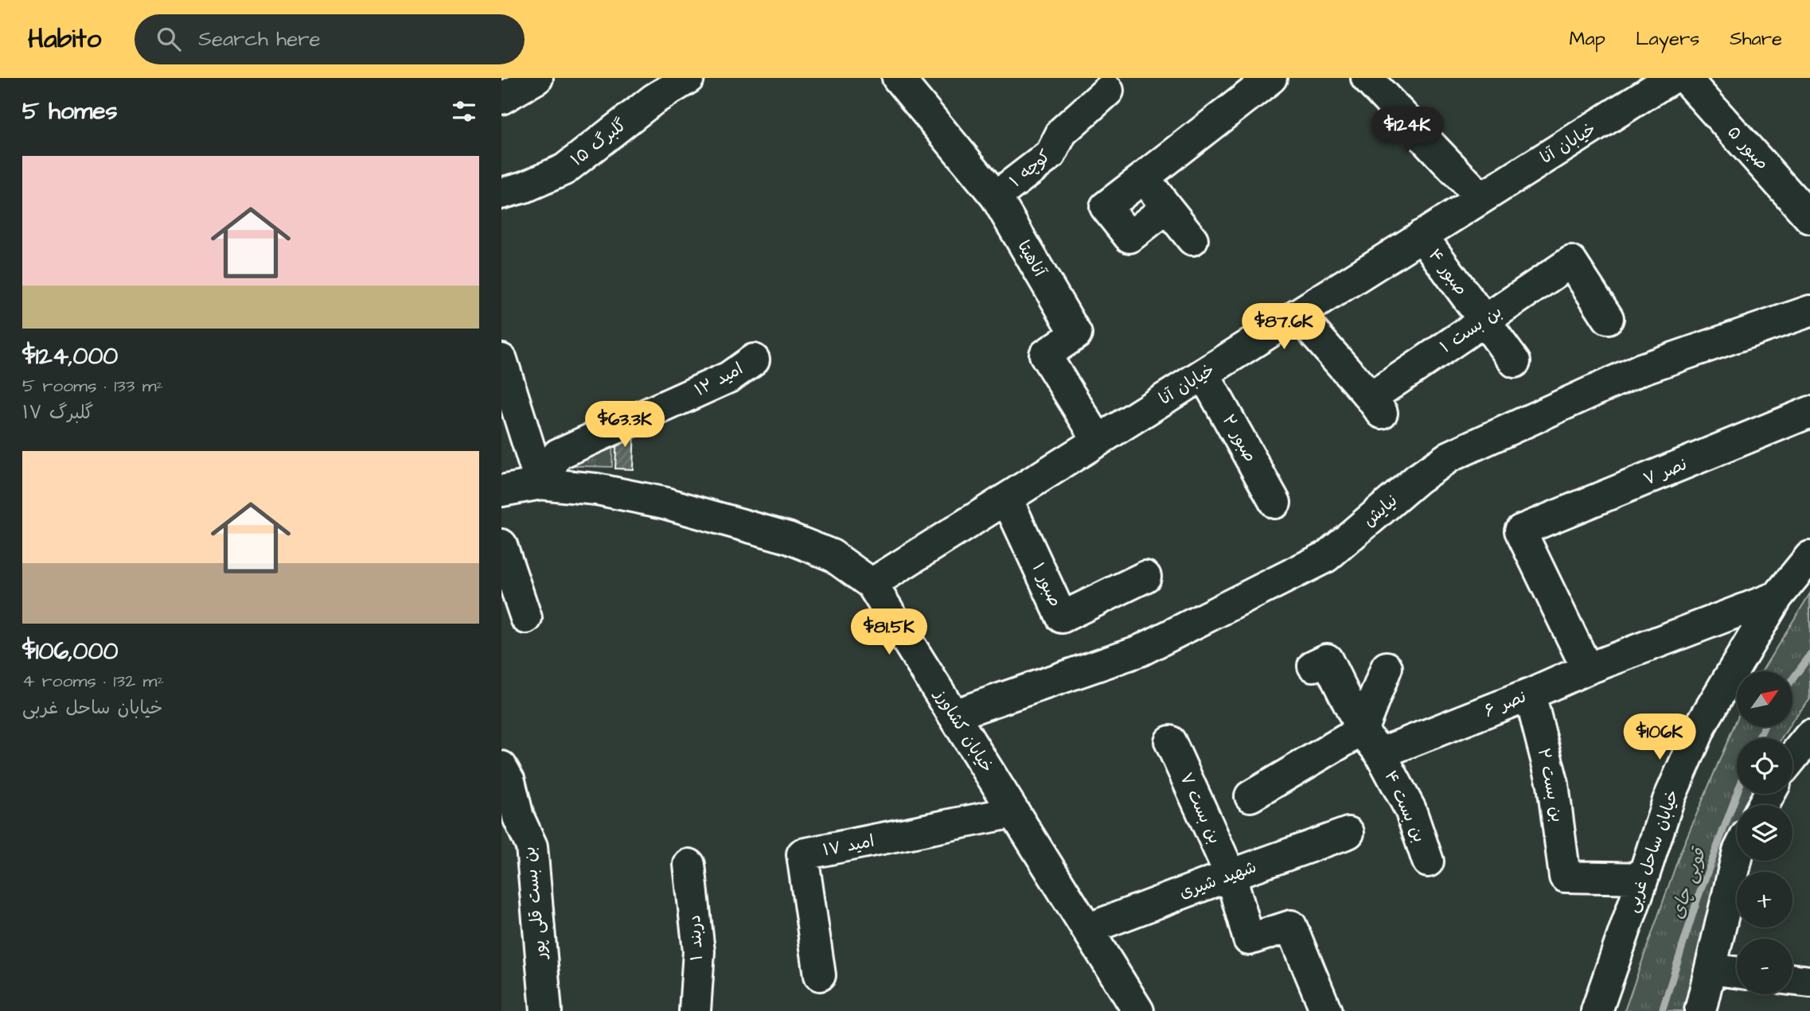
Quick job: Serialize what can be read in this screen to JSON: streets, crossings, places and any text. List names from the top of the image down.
{
  "streets": {
    "street": [
      "گلبرگ ۱۵",
      "خیابان آنا",
      "صبور ۵",
      "کوچه ۱",
      "آناهیتا",
      "صبور ۴",
      "بن بست ۱",
      "امید ۱۲",
      "صبور ۲",
      "نصر ۷",
      "نیایش",
      "صبور ۱",
      "نصر ۶",
      "خیابان کشاورز",
      "بن بست ۲",
      "بن بست ۴",
      "بن بست ۷",
      "امید ۱۷",
      "خیابان ساحل غربی",
      "شهید شیری",
      "بن بست قلی پور",
      "دربند ۱"
    ]
  },
  "crossings": [
    ["خیابان آنا", "آناهیتا"],
    ["خیابان آنا", "صبور ۴"],
    ["خیابان آنا", "بن بست ۱"],
    ["خیابان آنا", "صبور ۲"],
    ["خیابان آنا", "صبور ۱"],
    ["خیابان آنا", "خیابان کشاورز"],
    ["کوچه ۱", "آناهیتا"],
    ["صبور ۴", "بن بست ۱"],
    ["امید ۱۲", "خیابان کشاورز"],
    ["نصر ۷", "نصر ۶"],
    ["نیایش", "خیابان کشاورز"],
    ["نصر ۶", "بن بست ۲"],
    ["نصر ۶", "بن بست ۴"],
    ["نصر ۶", "خیابان ساحل غربی"],
    ["خیابان کشاورز", "امید ۱۷"],
    ["خیابان کشاورز", "شهید شیری"],
    ["بن بست ۲", "خیابان ساحل غربی"],
    ["بن بست ۷", "شهید شیری"]
  ],
  "water": ["قوبی چای"],
  "north": "top right",
  "page": {
    "header": "Habito",
    "search": "Search here",
    "nav": ["Map", "Layers", "Share"],
    "heading": "5 homes",
    "price": [
      "$124K",
      "$87.6K",
      "$63.3K",
      "$81.5K",
      "$106K"
    ],
    "list": [
      {
        "name": "$124,000",
        "note": "5 rooms · 133 m² · گلبرگ ۱۷"
      },
      {
        "name": "$106,000",
        "note": "4 rooms · 132 m² · خیابان ساحل غربی"
      }
    ],
    "map_buttons": ["+", "−"]
  }
}
